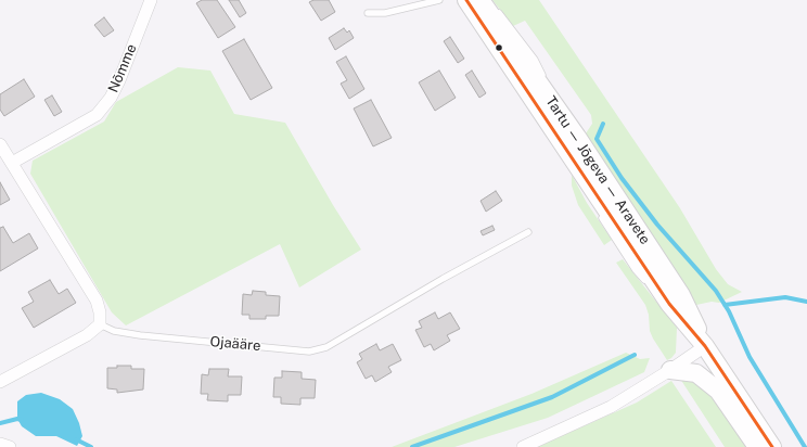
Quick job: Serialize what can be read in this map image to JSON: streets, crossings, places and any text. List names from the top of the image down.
{
  "streets": {
    "main road": ["Tartu — Jõgeva — Aravete"],
    "street": ["Nõmme"],
    "lane": ["Ojaääre"]
  }
}
